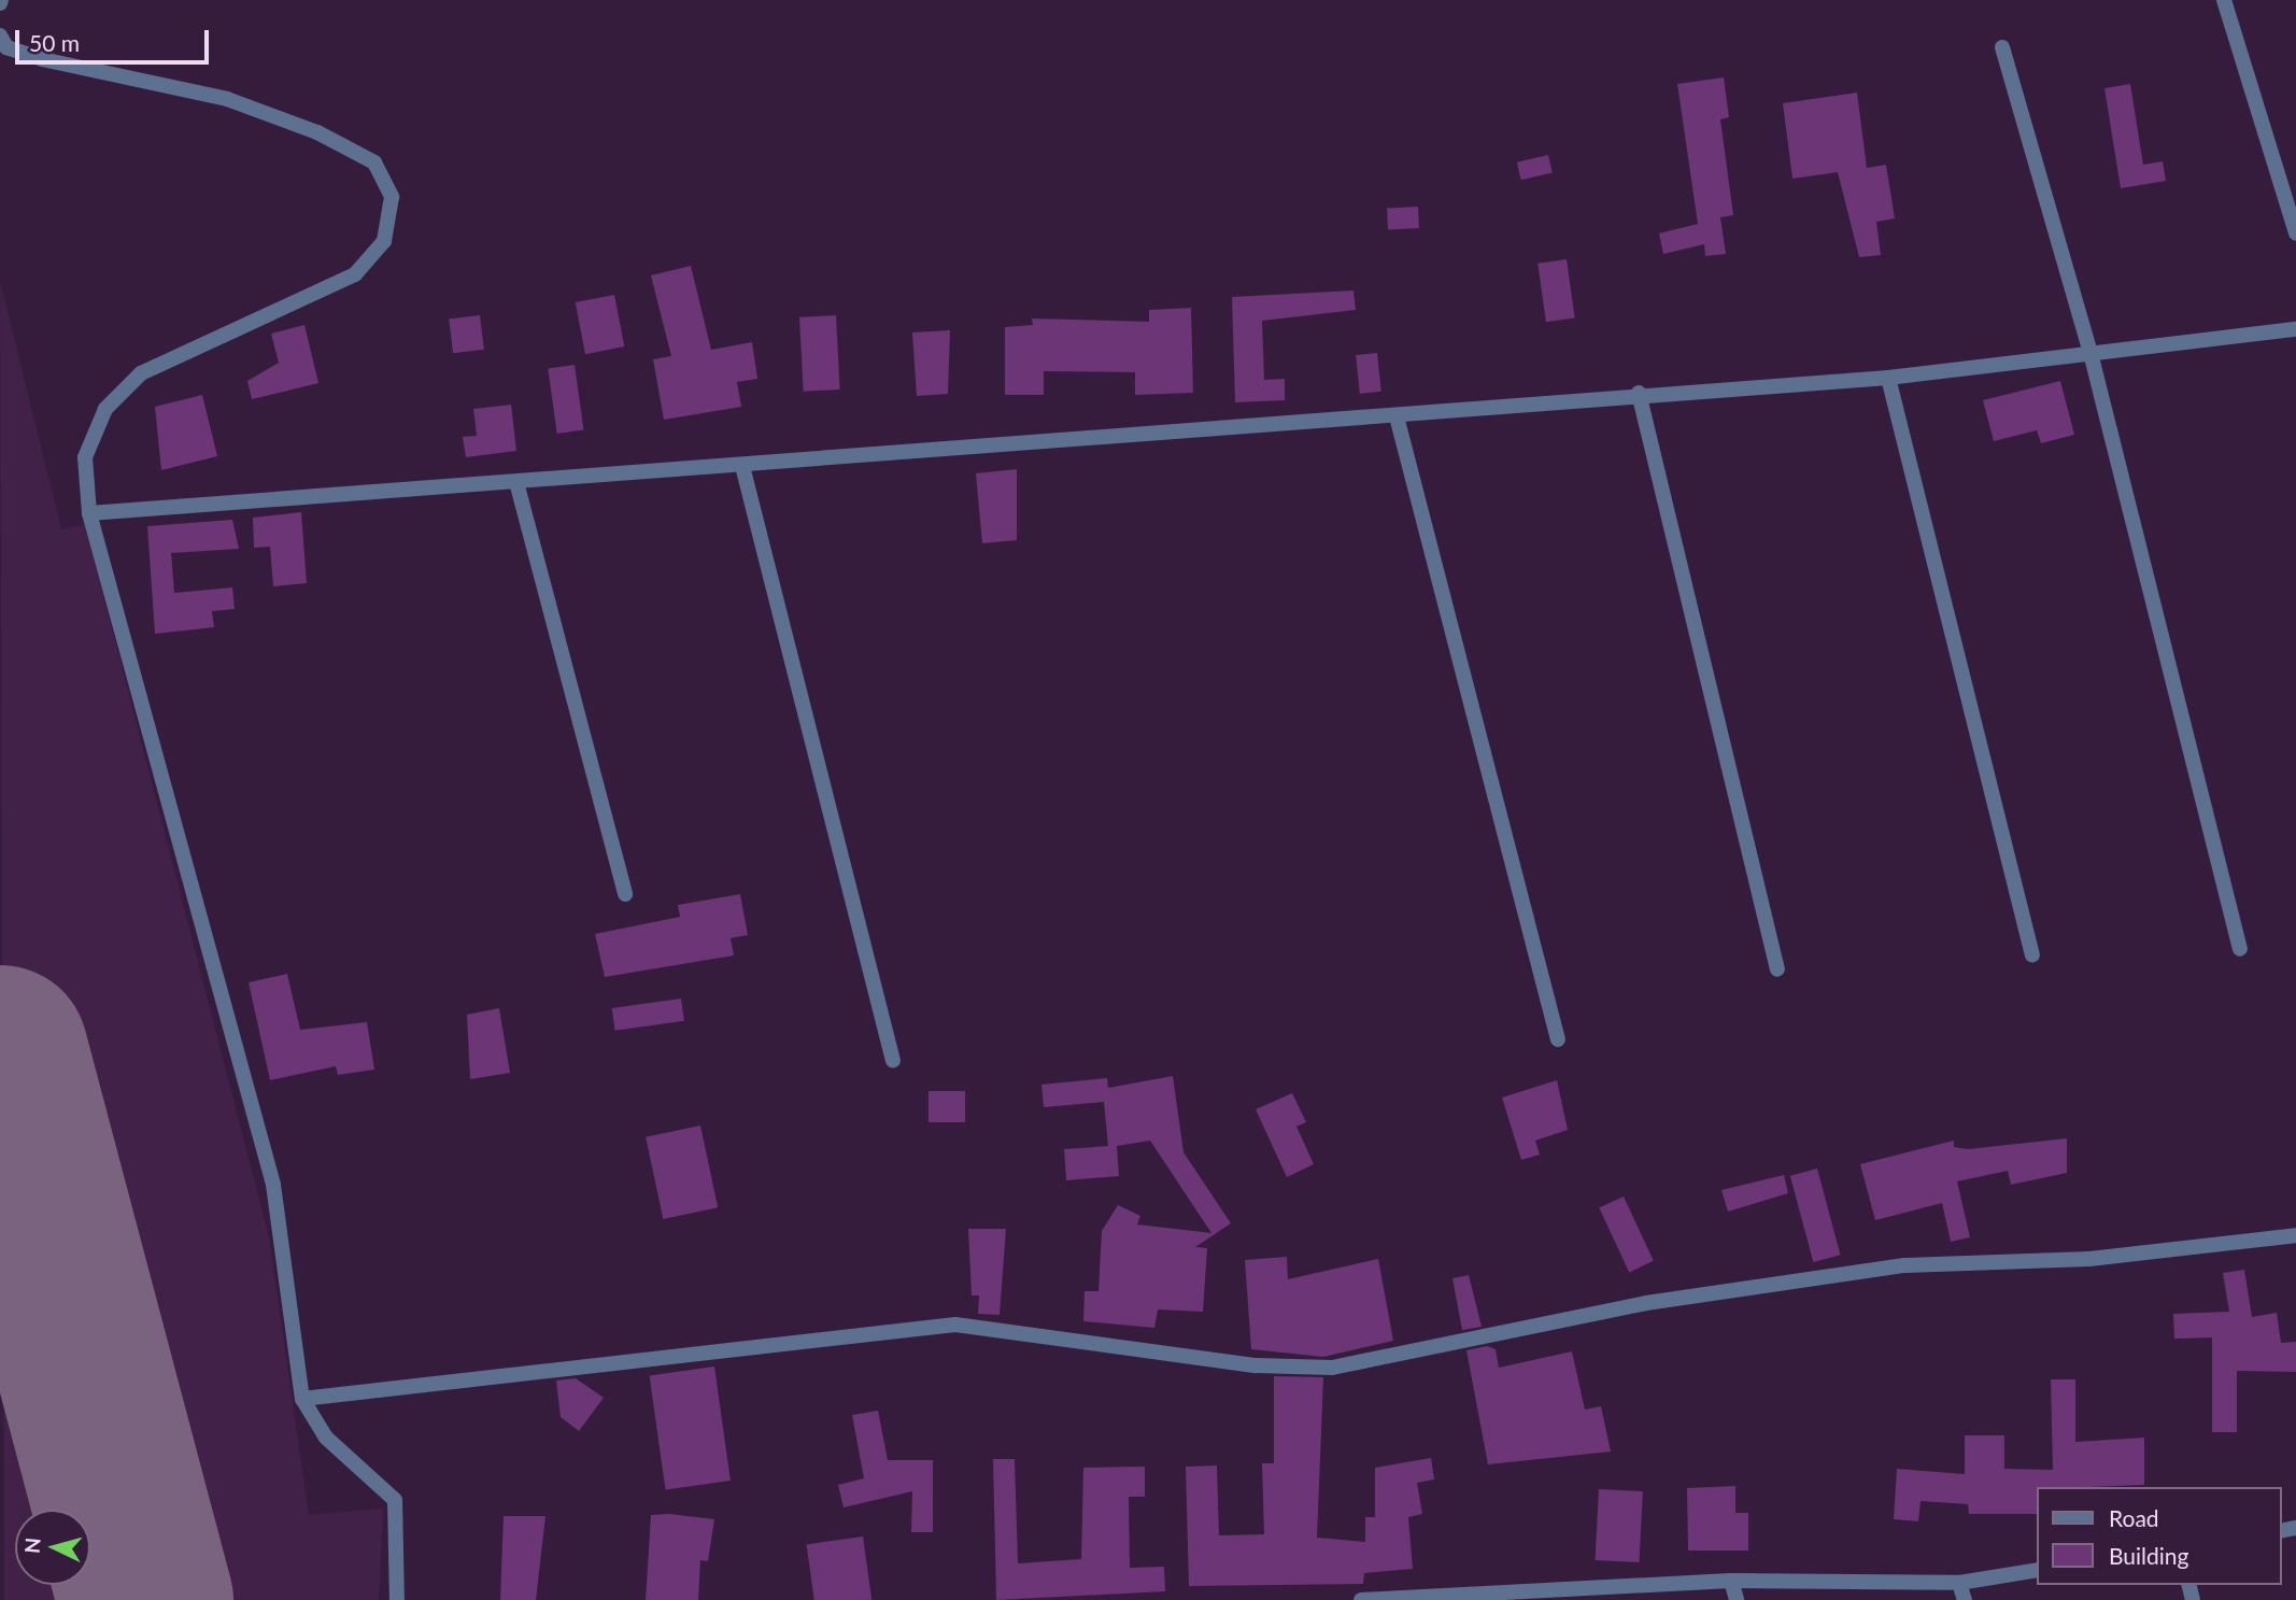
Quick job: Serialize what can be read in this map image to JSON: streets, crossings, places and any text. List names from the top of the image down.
{
  "legend": ["Road", "Building"],
  "scale_bar": "50 m",
  "north": "left"
}
